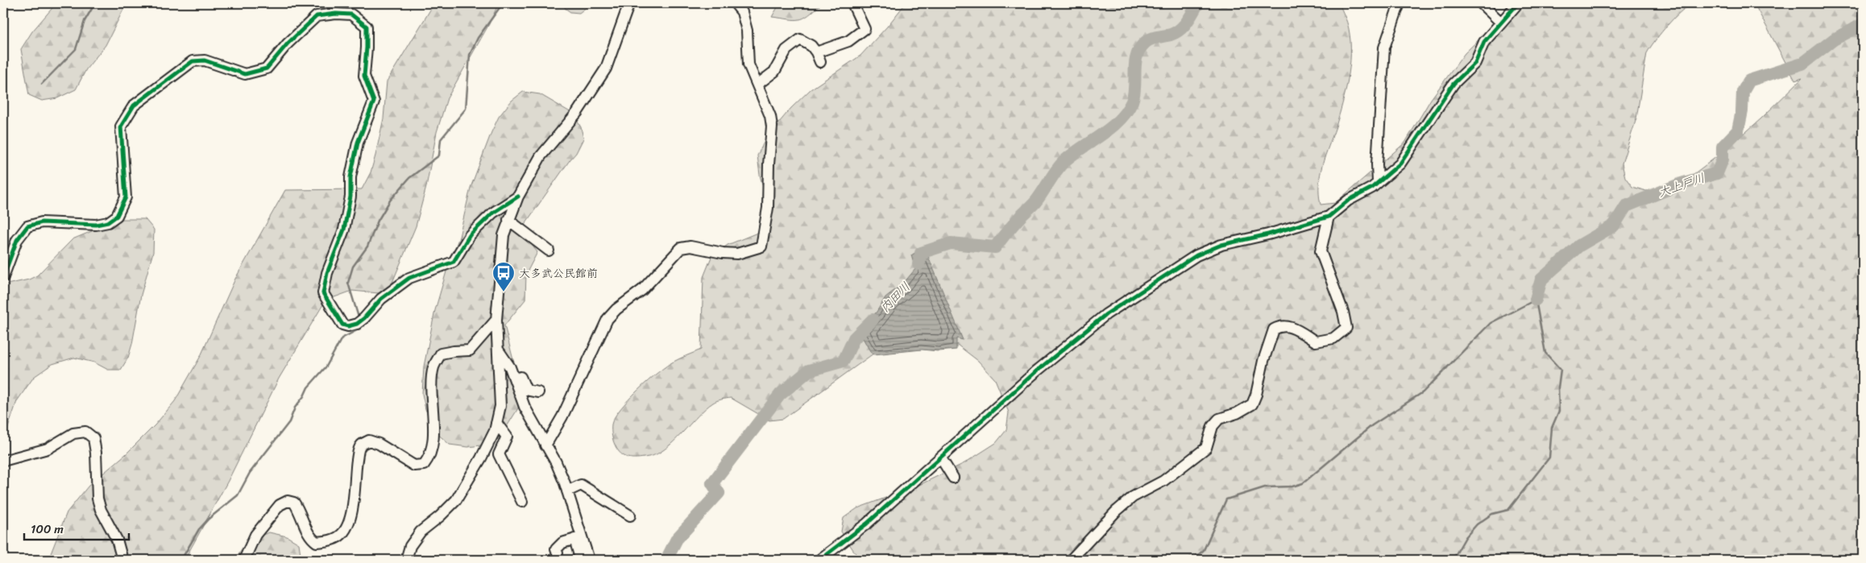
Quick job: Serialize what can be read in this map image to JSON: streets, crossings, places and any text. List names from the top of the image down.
{
  "water": ["大上戸川", "内田川"],
  "places": {
    "bus stop": ["大多武公民館前"]
  },
  "scale_bar": "100 m"
}
